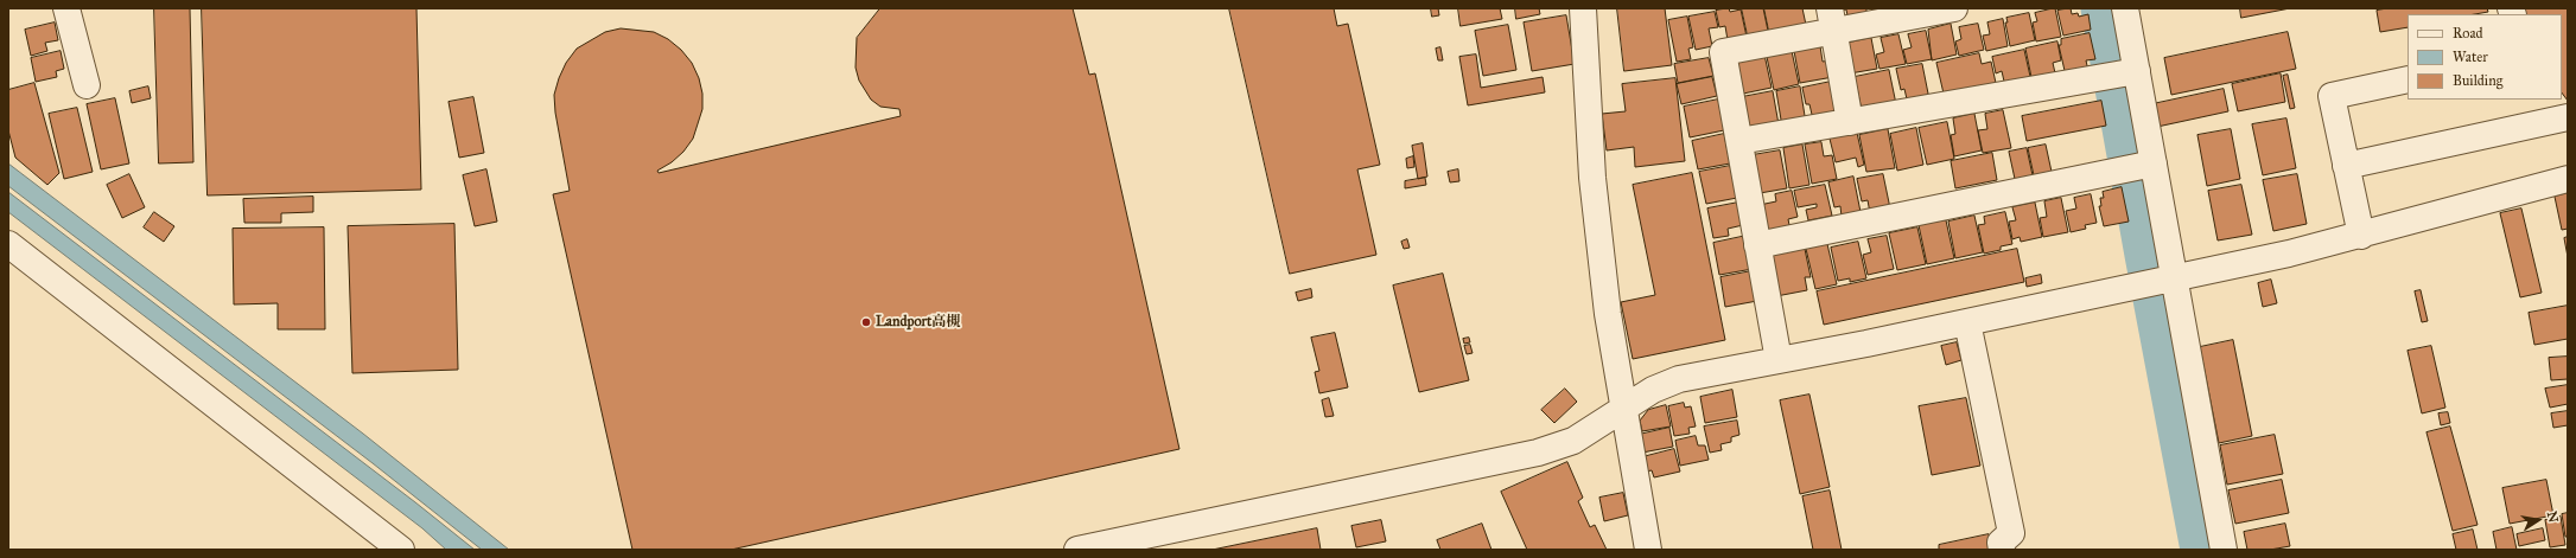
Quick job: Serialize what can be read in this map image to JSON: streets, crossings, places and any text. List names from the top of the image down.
{
  "places": ["Landport高槻"],
  "legend": ["Road", "Water", "Building"],
  "north": "right"
}
